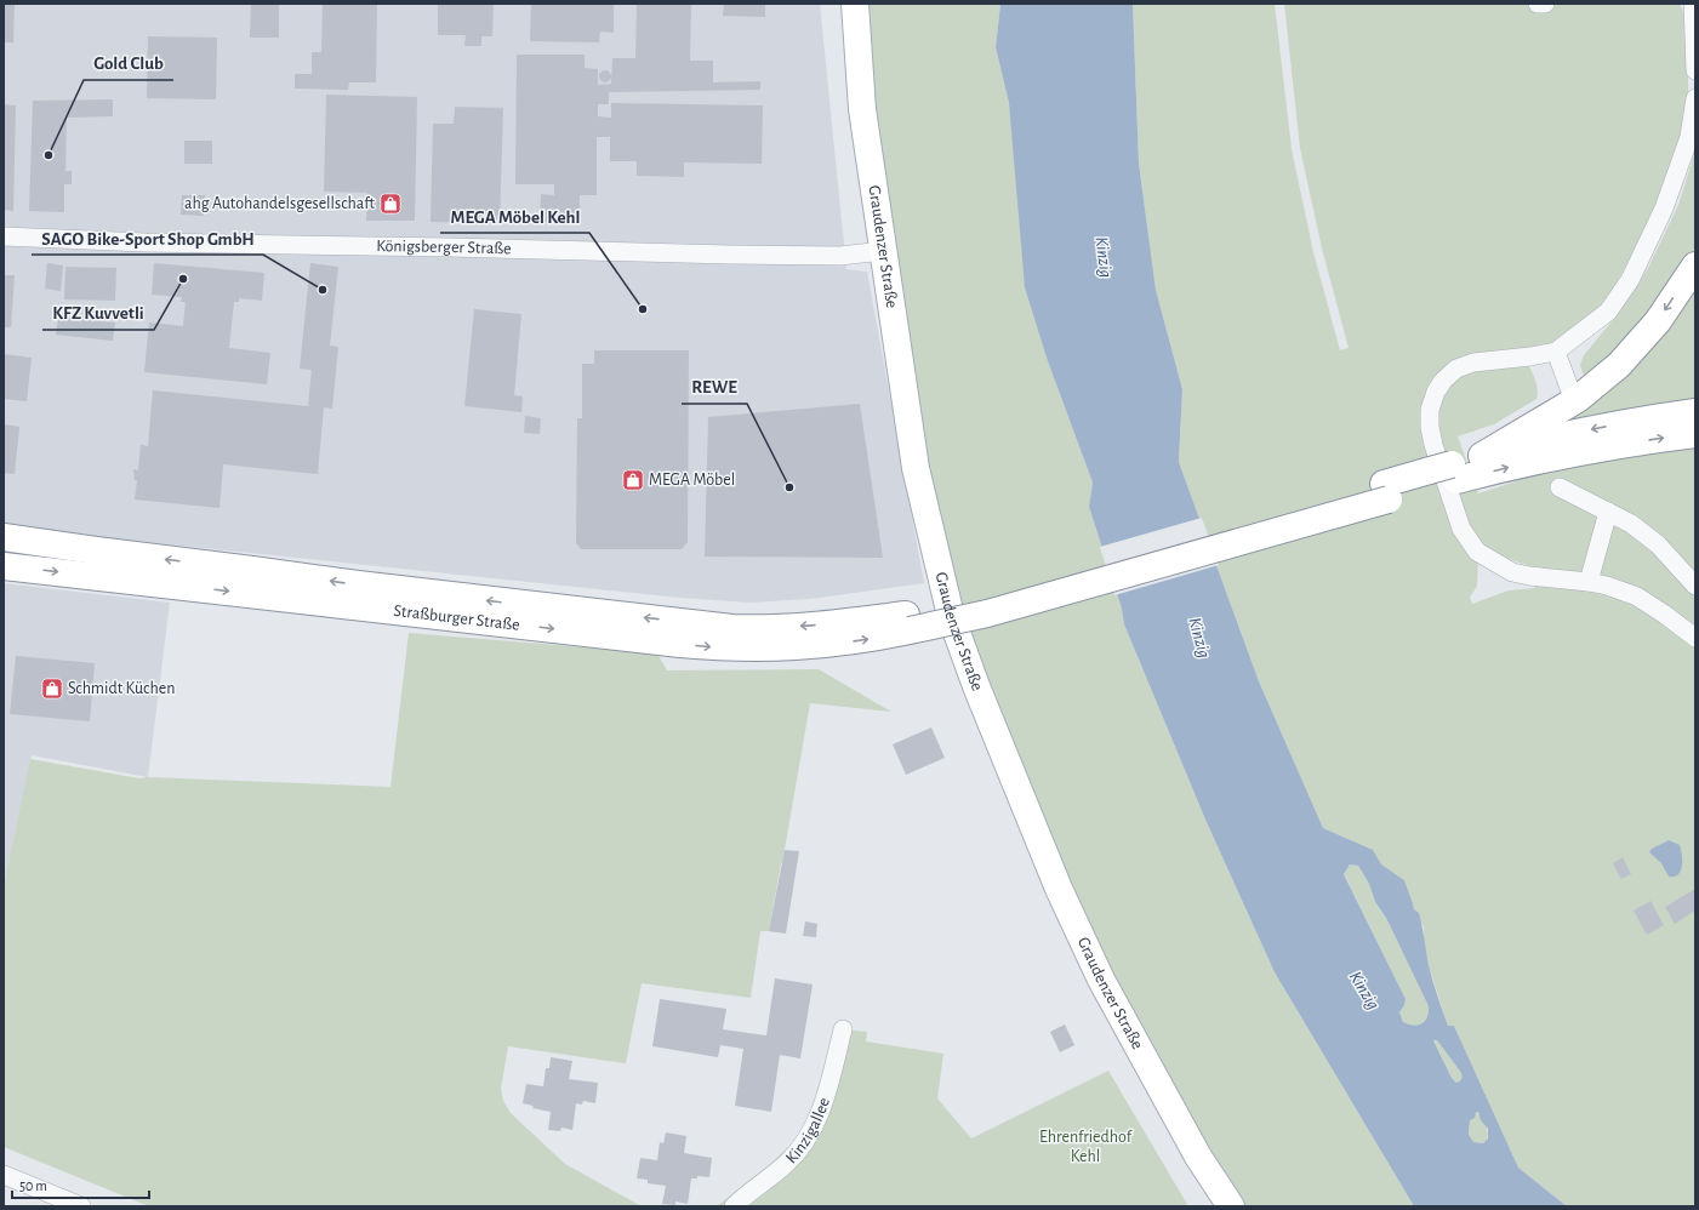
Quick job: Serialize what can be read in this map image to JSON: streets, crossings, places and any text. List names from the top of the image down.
{
  "streets": {
    "main road": ["Graudenzer Straße", "Straßburger Straße"],
    "street": ["Königsberger Straße", "Kinzigallee"]
  },
  "crossings": [
    ["Graudenzer Straße", "Königsberger Straße"]
  ],
  "water": ["Kinzig"],
  "parks": ["Ehrenfriedhof Kehl"],
  "places": {
    "other": [
      "Gold Club",
      "KFZ Kuvvetli",
      "SAGO Bike-Sport Shop GmbH",
      "MEGA Möbel Kehl",
      "REWE"
    ],
    "shop": ["ahg Autohandelsgesellschaft", "MEGA Möbel", "Schmidt Küchen"]
  },
  "scale_bar": "50 m"
}
